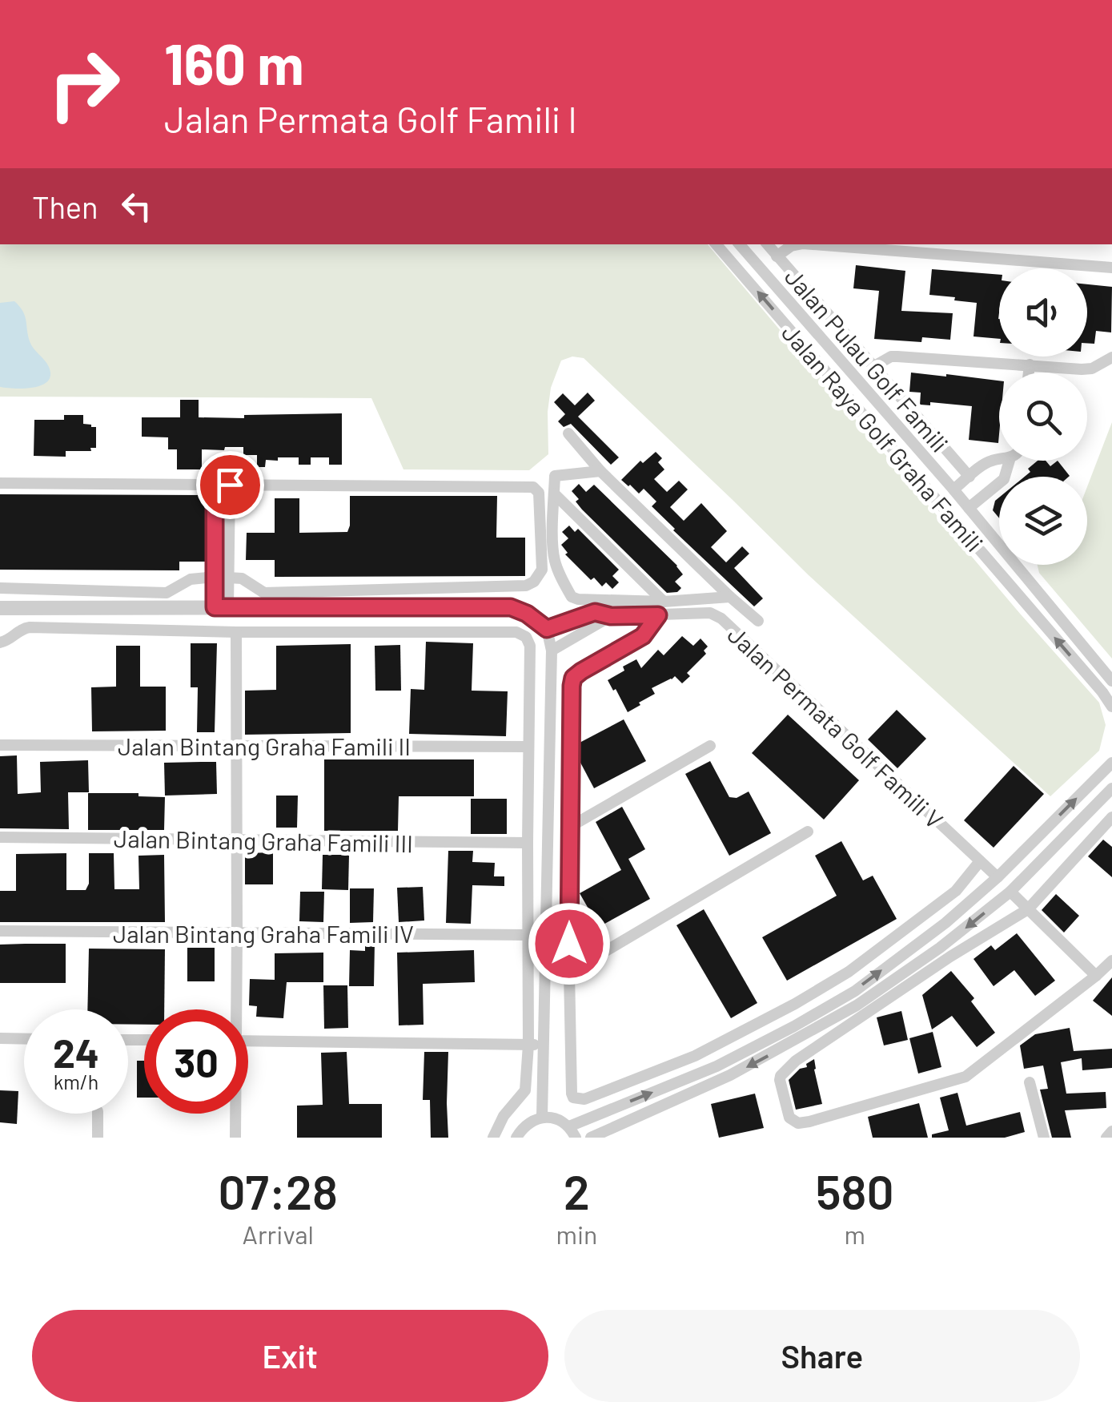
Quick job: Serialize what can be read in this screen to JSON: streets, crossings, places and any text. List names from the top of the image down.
{
  "streets": {
    "street": [
      "Jalan Pulau Golf Famili",
      "Jalan Raya Golf Graha Famili",
      "Jalan Permata Golf Famili V",
      "Jalan Bintang Graha Famili II",
      "Jalan Bintang Graha Famili III",
      "Jalan Bintang Graha Famili IV"
    ]
  },
  "page": {
    "turn": ["160 m", "Jalan Permata Golf Famili I"],
    "then": "Then",
    "speed": "24 km/h",
    "limit": "30",
    "eta": [
      "07:28",
      "Arrival",
      "2",
      "min",
      "580",
      "m"
    ],
    "buttons": ["Exit", "Share"]
  }
}
